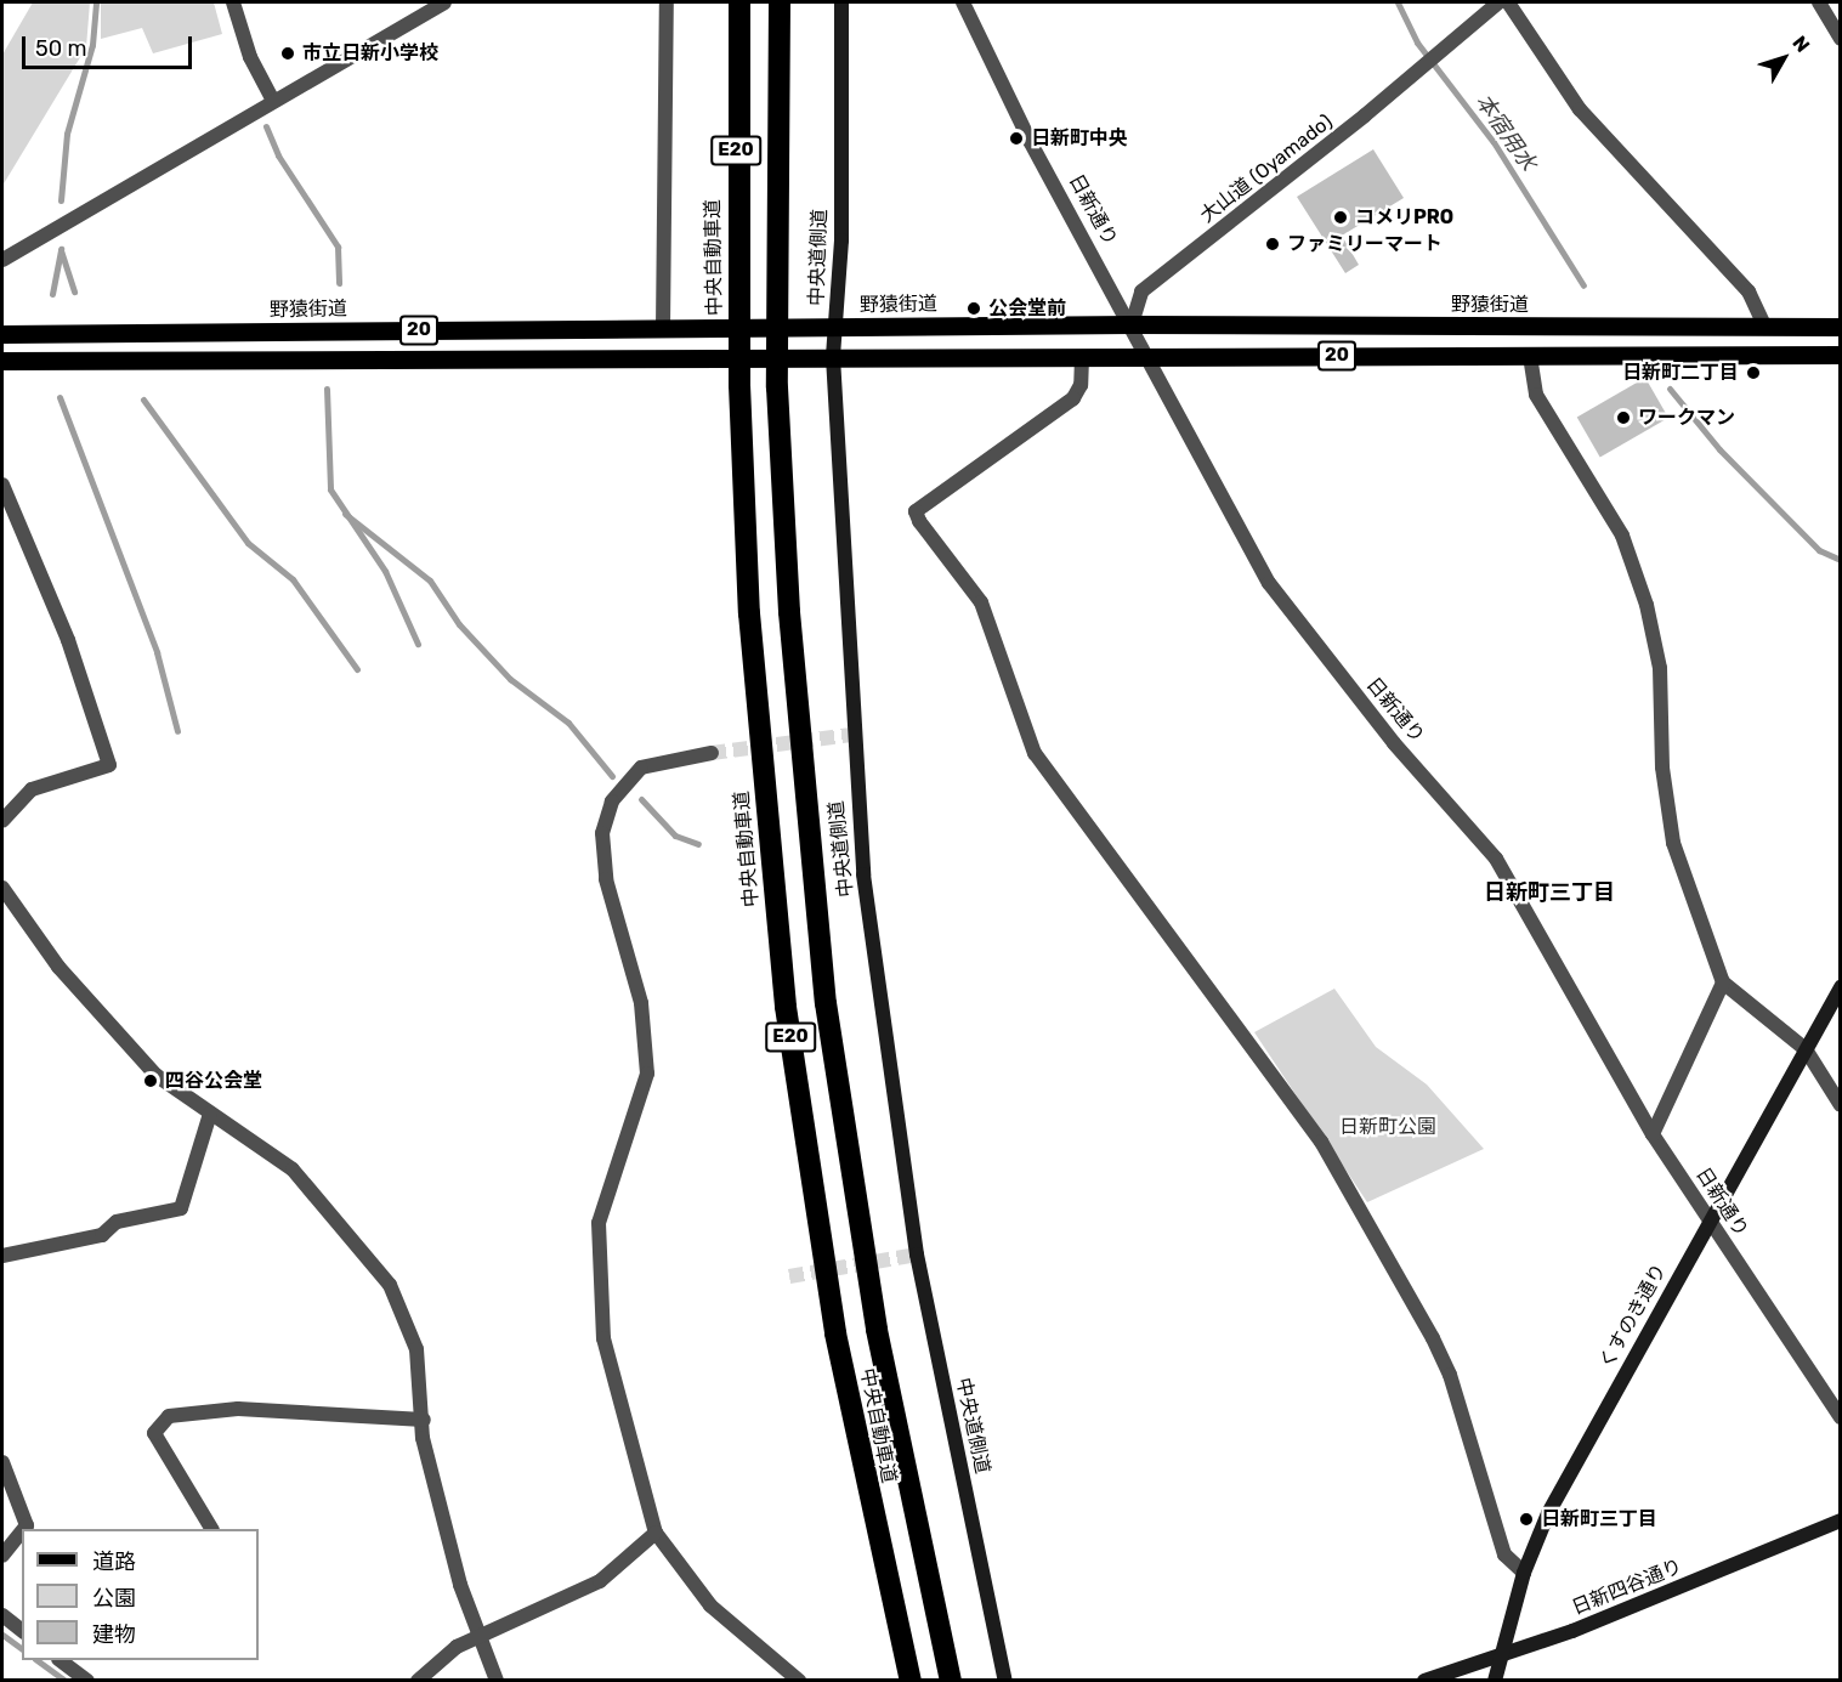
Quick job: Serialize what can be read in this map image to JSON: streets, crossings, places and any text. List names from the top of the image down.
{
  "streets": {
    "highway": ["E20", "中央自動車道"],
    "main road": ["野猿街道", "20"],
    "street": [
      "大山道 (Oyamado)",
      "日新通り",
      "中央道側道",
      "くすのき通り",
      "日新四谷通り"
    ]
  },
  "crossings": [
    ["大山道 (Oyamado)", "日新通り"],
    ["大山道 (Oyamado)", "野猿街道"],
    ["日新通り", "野猿街道"],
    ["日新通り", "20"],
    ["日新通り", "くすのき通り"],
    ["中央道側道", "野猿街道"],
    ["中央道側道", "20"],
    ["くすのき通り", "日新四谷通り"]
  ],
  "districts": ["日新町三丁目"],
  "water": ["本宿用水"],
  "parks": ["日新町公園"],
  "places": [
    "市立日新小学校",
    "日新町中央",
    "コメリPRO",
    "ファミリーマート",
    "公会堂前",
    "日新町二丁目",
    "ワークマン",
    "四谷公会堂",
    "日新町三丁目"
  ],
  "legend": ["道路", "公園", "建物"],
  "scale_bar": "50 m",
  "north": "top right"
}
